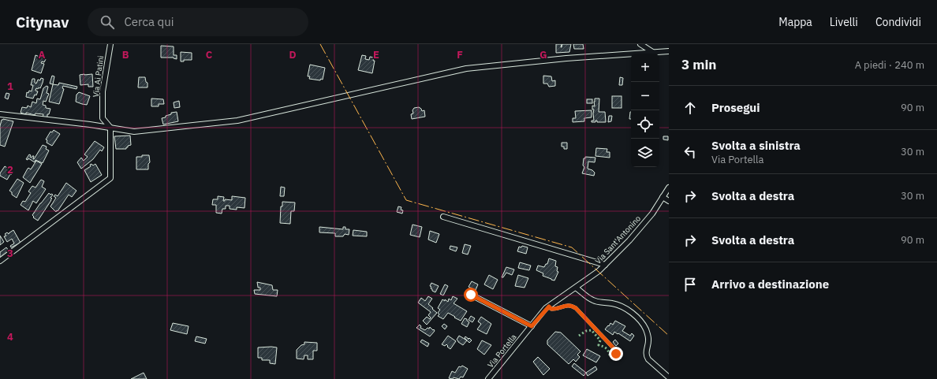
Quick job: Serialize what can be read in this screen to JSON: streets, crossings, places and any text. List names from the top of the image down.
{
  "streets": {
    "street": ["Via Ai Patini", "Via Sant'Antonino", "Via Portella"]
  },
  "crossings": [
    ["Via Sant'Antonino", "Via Portella"]
  ],
  "page": {
    "header": "Citynav",
    "search": "Cerca qui",
    "nav": ["Mappa", "Livelli", "Condividi"],
    "heading": ["3 min", "A piedi · 240 m"],
    "map_buttons": ["+", "−"],
    "list": [
      ["Prosegui", "90 m"],
      ["Svolta a sinistra", "Via Portella", "30 m"],
      ["Svolta a destra", "30 m"],
      ["Svolta a destra", "90 m"],
      "Arrivo a destinazione"
    ]
  },
  "grid": {
    "columns": [
      "A",
      "B",
      "C",
      "D",
      "E",
      "F",
      "G"
    ],
    "rows": [
      "1",
      "2",
      "3",
      "4"
    ]
  }
}
